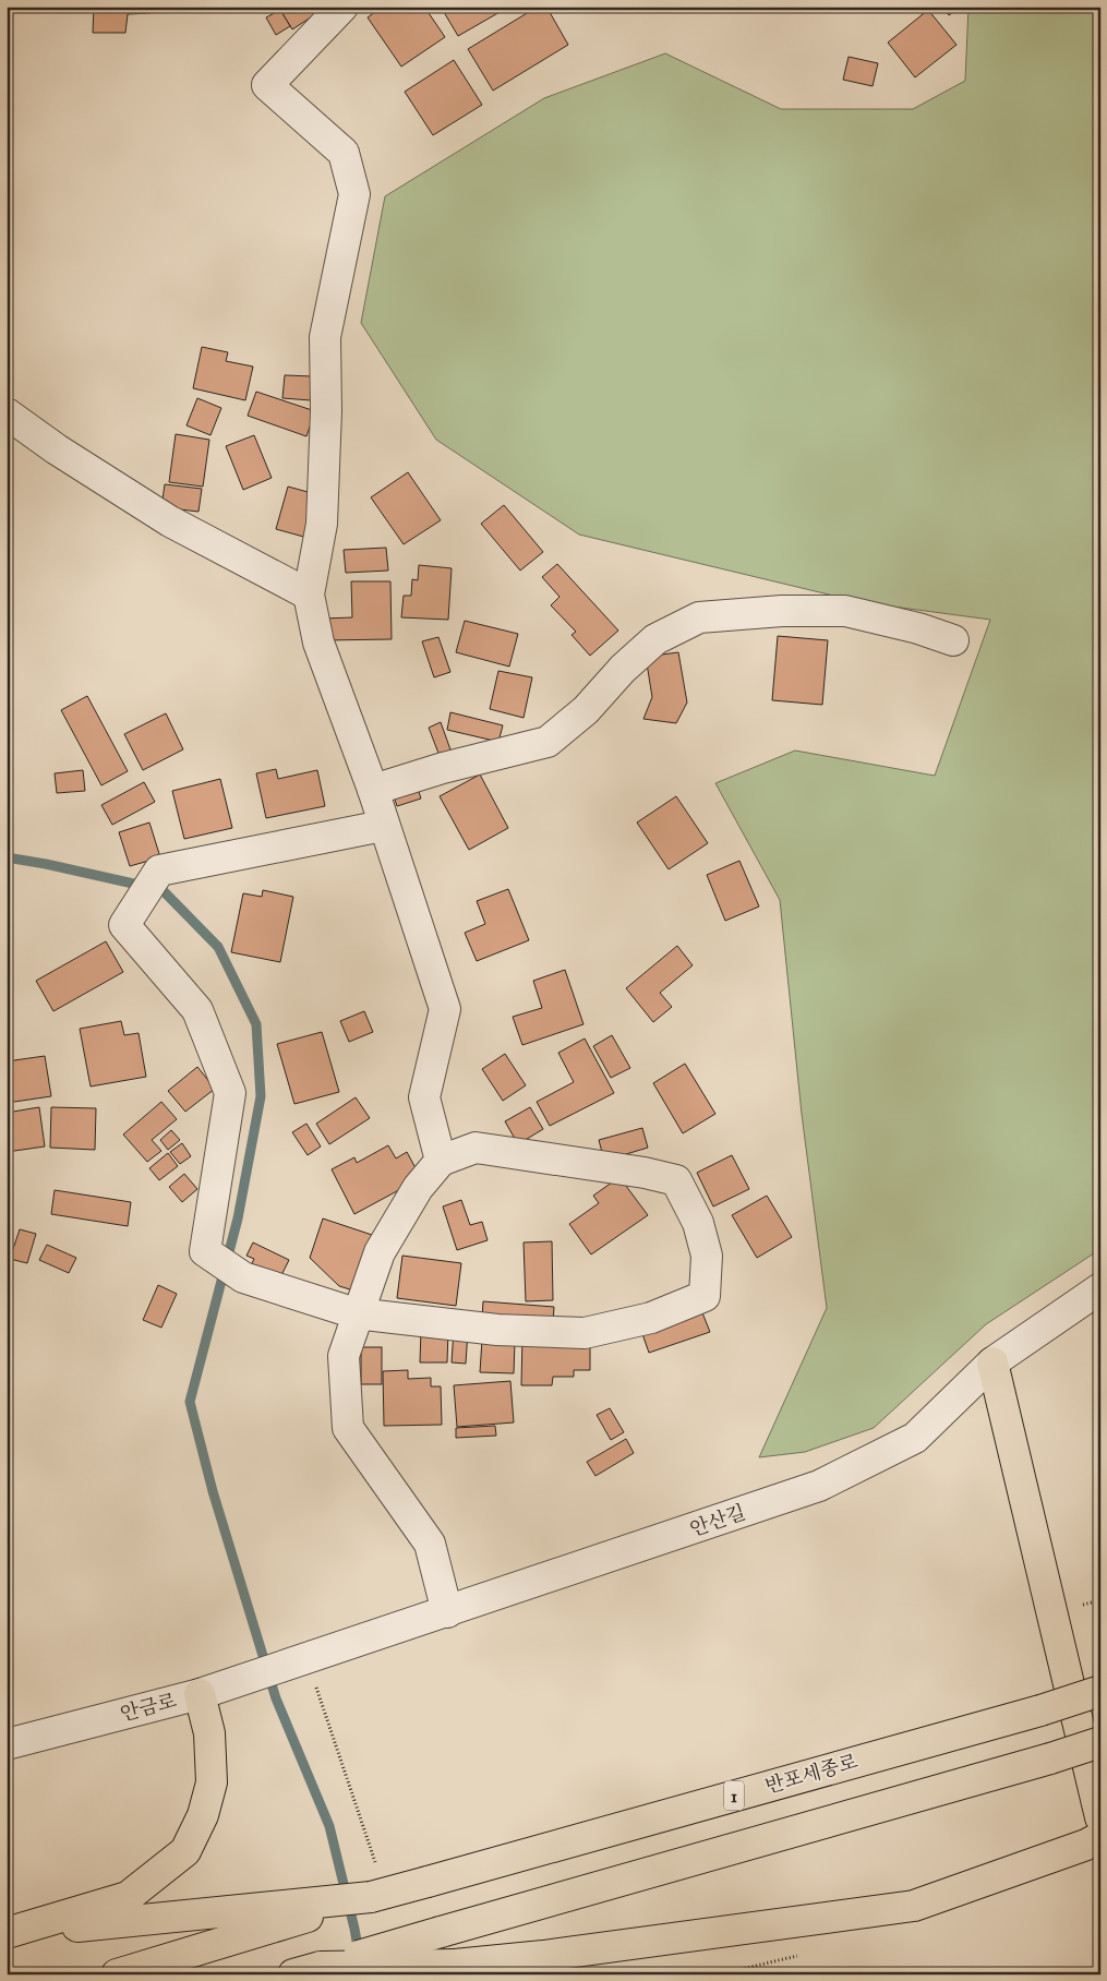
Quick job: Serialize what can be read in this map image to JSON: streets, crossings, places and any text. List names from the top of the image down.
{
  "streets": {
    "highway": ["반포세종로", "1"],
    "street": ["안산길", "안금로"]
  },
  "crossings": [
    ["안산길", "안금로"],
    ["반포세종로", "1"]
  ]
}
